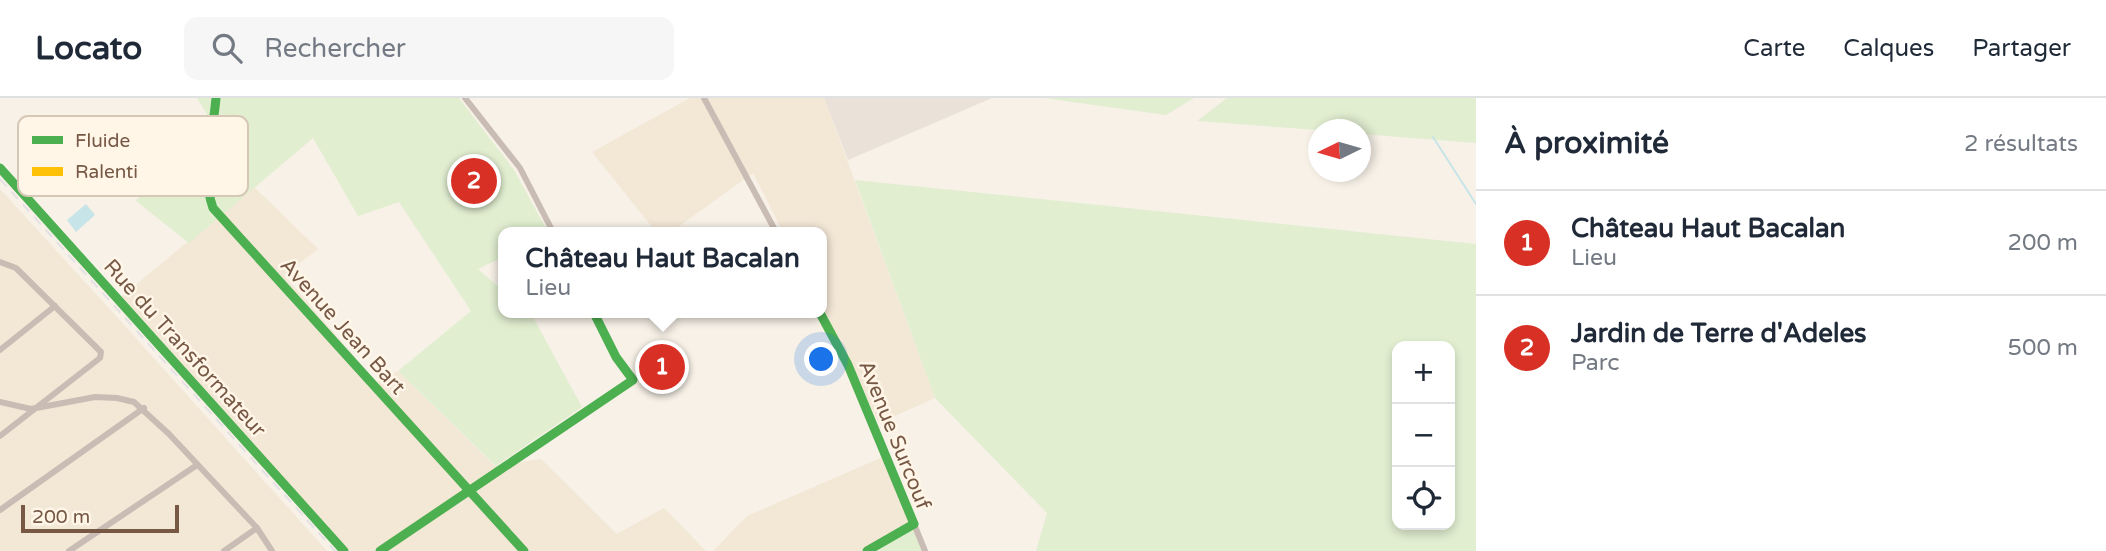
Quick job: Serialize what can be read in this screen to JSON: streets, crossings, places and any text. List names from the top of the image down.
{
  "streets": {
    "street": ["Avenue Jean Bart", "Rue du Transformateur", "Avenue Surcouf"]
  },
  "legend": ["Fluide", "Ralenti"],
  "scale_bar": "200 m",
  "north": "left",
  "page": {
    "header": "Locato",
    "search": "Rechercher",
    "nav": ["Carte", "Calques", "Partager"],
    "heading": ["À proximité", "2 résultats"],
    "pins": ["2", "1"],
    "list": [
      {
        "mark": "1",
        "name": "Château Haut Bacalan",
        "note": "Lieu",
        "value": "200 m"
      },
      {
        "mark": "2",
        "name": "Jardin de Terre d'Adeles",
        "note": "Parc",
        "value": "500 m"
      }
    ],
    "popup": ["Château Haut Bacalan", "Lieu"],
    "map_buttons": ["+", "−"],
    "scale": "200 m"
  }
}
